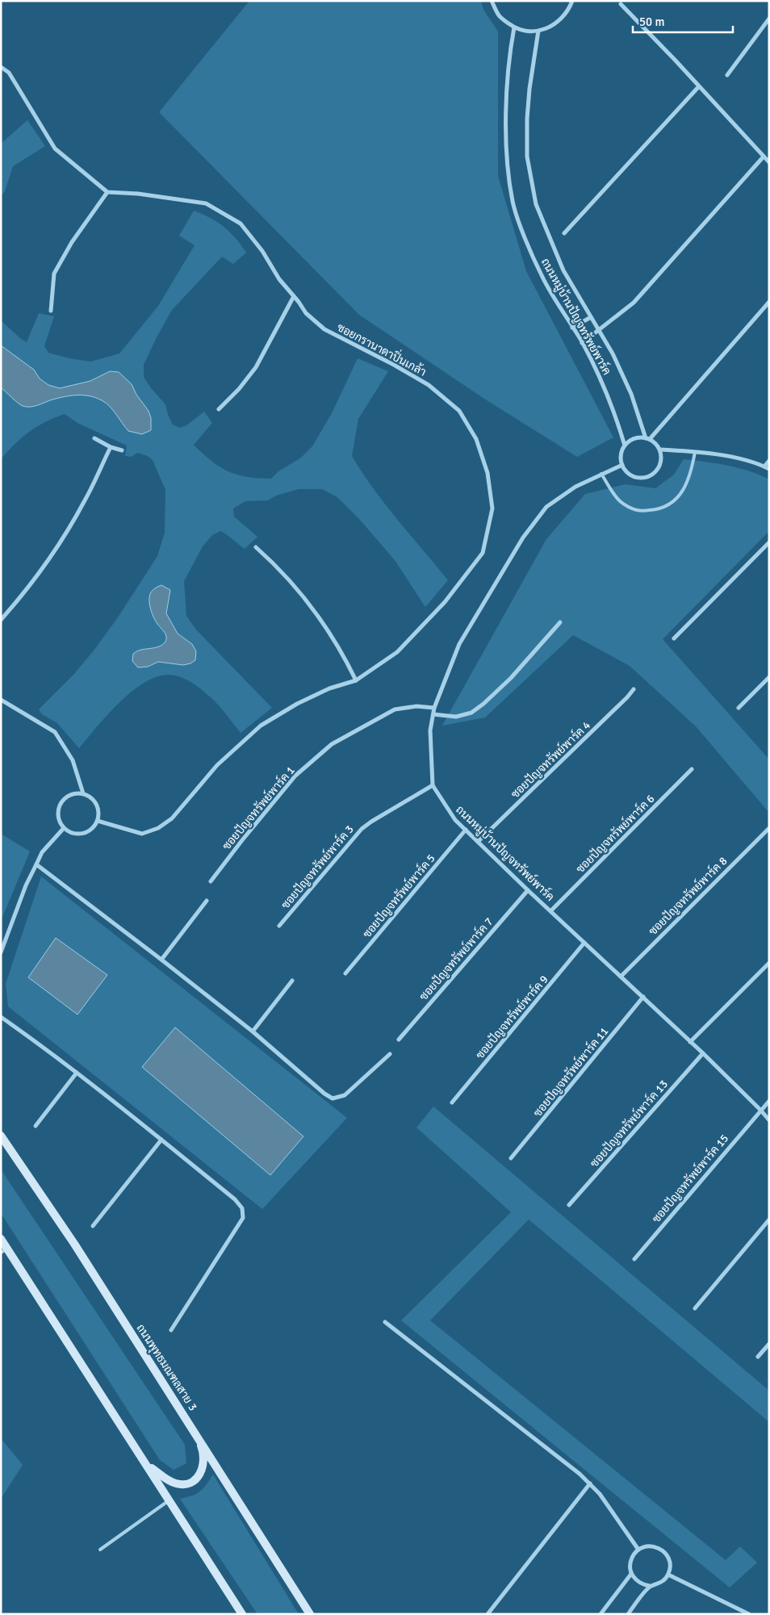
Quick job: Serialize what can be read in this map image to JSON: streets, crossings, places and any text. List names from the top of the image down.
{
  "streets": {
    "main road": ["ถนนพุทธมณฑลสาย 3"],
    "street": [
      "ถนนหมู่บ้านปัญจทรัพย์พาร์ค",
      "ซอยกรานาดาปิ่นเกล้า",
      "ซอยปัญจทรัพย์พาร์ค 4",
      "ซอยปัญจทรัพย์พาร์ค 1",
      "ซอยปัญจทรัพย์พาร์ค 6",
      "ซอยปัญจทรัพย์พาร์ค 3",
      "ซอยปัญจทรัพย์พาร์ค 5",
      "ซอยปัญจทรัพย์พาร์ค 8",
      "ซอยปัญจทรัพย์พาร์ค 7",
      "ซอยปัญจทรัพย์พาร์ค 9",
      "ซอยปัญจทรัพย์พาร์ค 11",
      "ซอยปัญจทรัพย์พาร์ค 13",
      "ซอยปัญจทรัพย์พาร์ค 15"
    ]
  },
  "crossings": [
    ["ถนนหมู่บ้านปัญจทรัพย์พาร์ค", "ซอยปัญจทรัพย์พาร์ค 4"],
    ["ถนนหมู่บ้านปัญจทรัพย์พาร์ค", "ซอยปัญจทรัพย์พาร์ค 6"],
    ["ถนนหมู่บ้านปัญจทรัพย์พาร์ค", "ซอยปัญจทรัพย์พาร์ค 3"],
    ["ถนนหมู่บ้านปัญจทรัพย์พาร์ค", "ซอยปัญจทรัพย์พาร์ค 5"],
    ["ถนนหมู่บ้านปัญจทรัพย์พาร์ค", "ซอยปัญจทรัพย์พาร์ค 8"],
    ["ถนนหมู่บ้านปัญจทรัพย์พาร์ค", "ซอยปัญจทรัพย์พาร์ค 7"],
    ["ถนนหมู่บ้านปัญจทรัพย์พาร์ค", "ซอยปัญจทรัพย์พาร์ค 9"],
    ["ถนนหมู่บ้านปัญจทรัพย์พาร์ค", "ซอยปัญจทรัพย์พาร์ค 11"],
    ["ถนนหมู่บ้านปัญจทรัพย์พาร์ค", "ซอยปัญจทรัพย์พาร์ค 13"],
    ["ถนนหมู่บ้านปัญจทรัพย์พาร์ค", "ซอยปัญจทรัพย์พาร์ค 15"]
  ],
  "scale_bar": "50 m"
}
